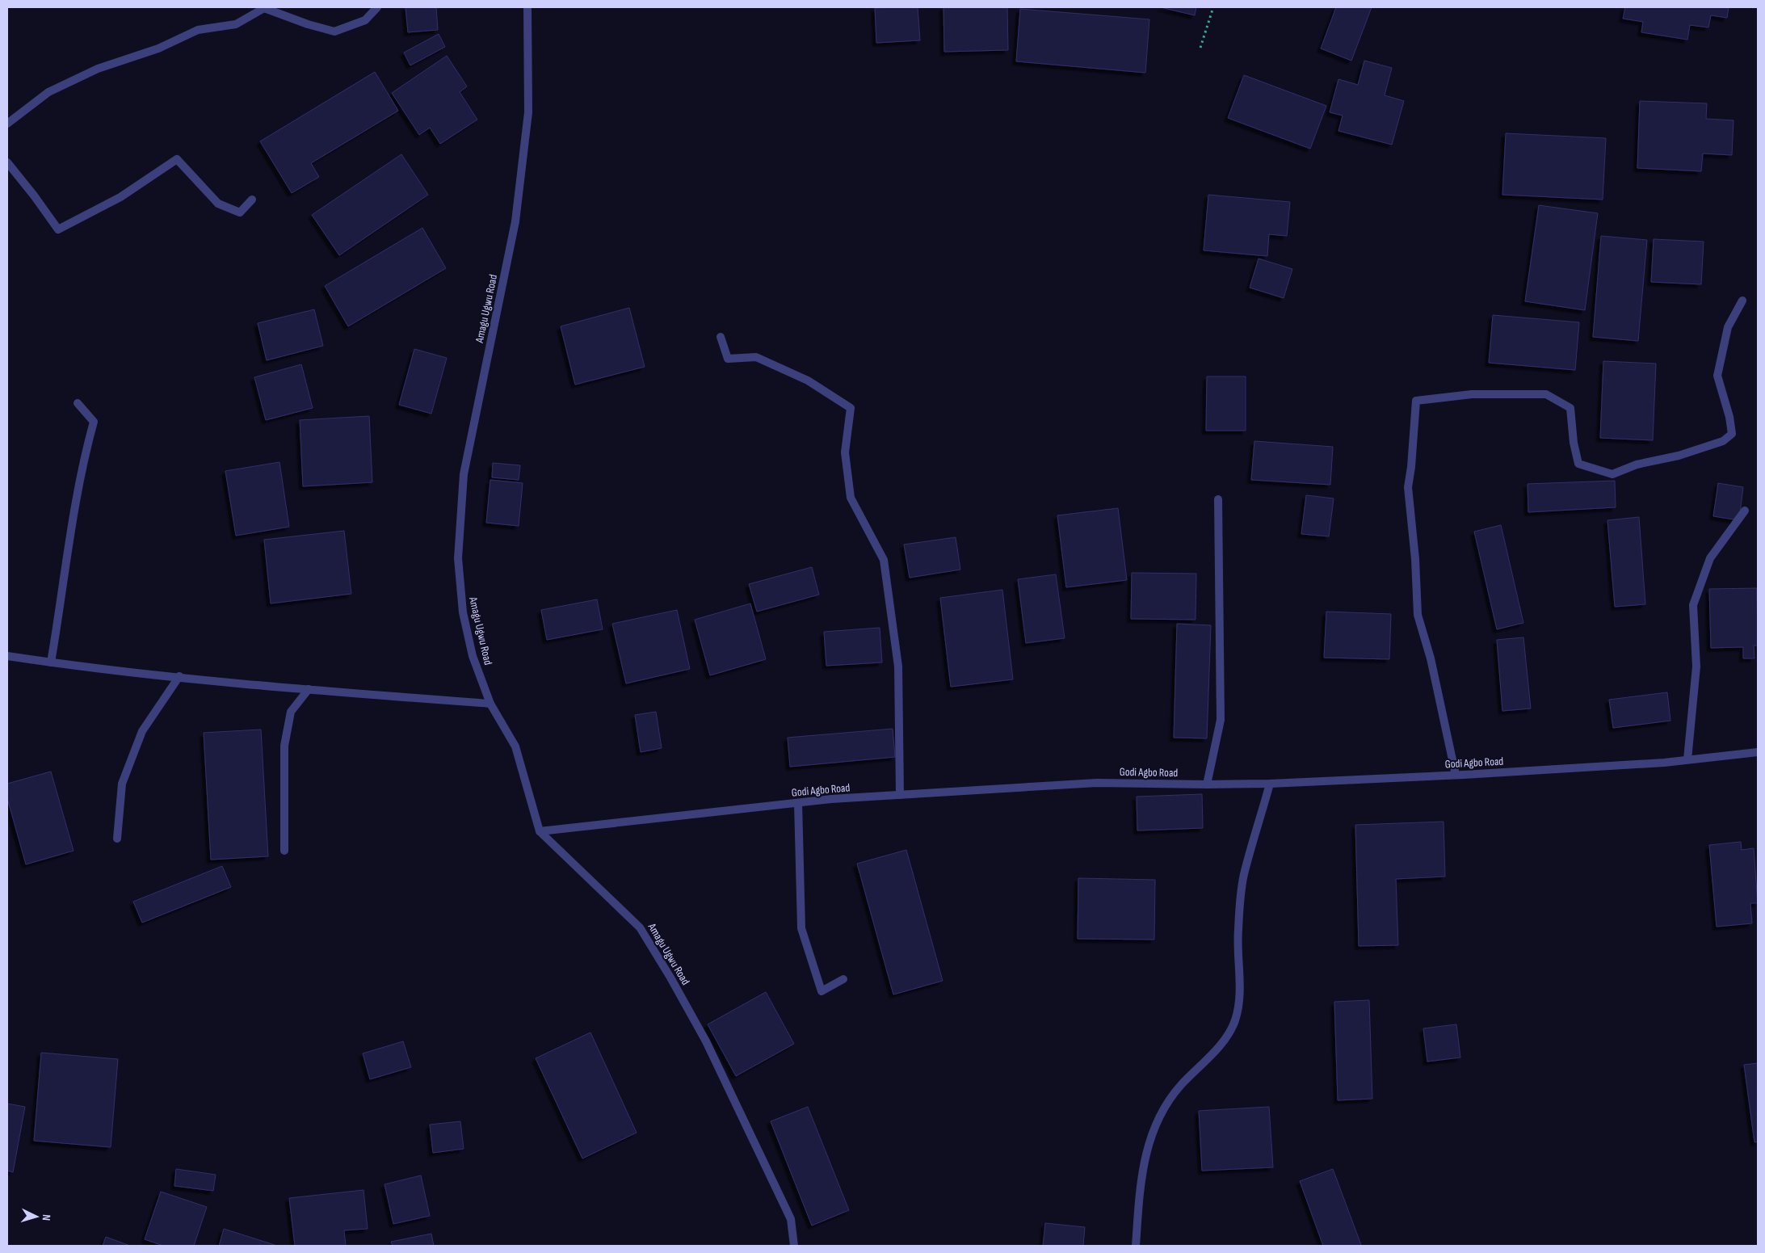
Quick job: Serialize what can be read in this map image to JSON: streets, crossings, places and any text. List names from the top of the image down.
{
  "streets": {
    "street": ["Amagu Ugwu Road", "Godi Agbo Road"]
  },
  "crossings": [
    ["Amagu Ugwu Road", "Godi Agbo Road"]
  ],
  "north": "right"
}
